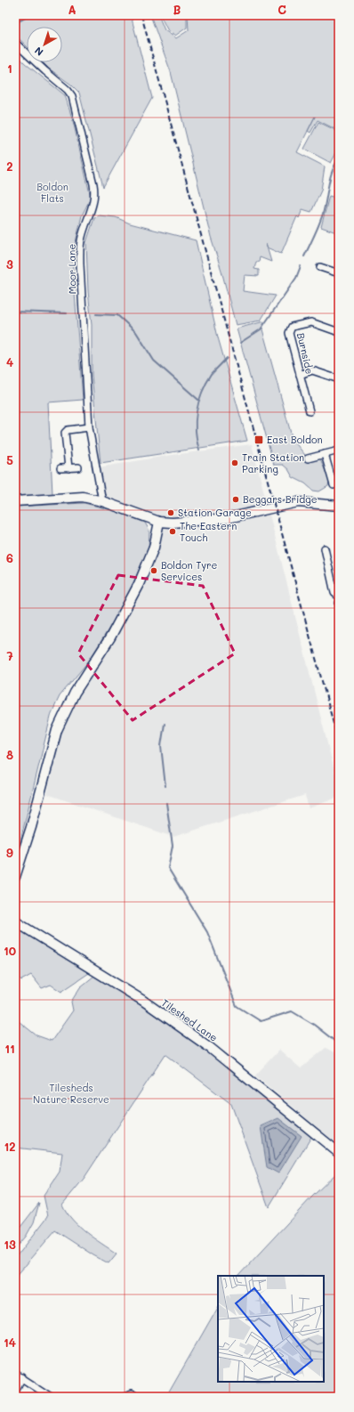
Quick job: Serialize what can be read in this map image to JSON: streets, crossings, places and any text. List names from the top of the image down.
{
  "streets": {
    "street": ["Moor Lane", "Burnside", "Tileshed Lane"]
  },
  "parks": ["Boldon Flats", "Tilesheds Nature Reserve"],
  "places": {
    "transit": ["East Boldon"],
    "other": [
      "Train Station Parking",
      "Beggars Bridge",
      "Station Garage",
      "The Eastern Touch",
      "Boldon Tyre Services"
    ]
  },
  "north": "bottom left",
  "grid": {
    "columns": ["A", "B", "C"],
    "rows": [
      "1",
      "2",
      "3",
      "4",
      "5",
      "6",
      "7",
      "8",
      "9",
      "10",
      "11",
      "12",
      "13",
      "14"
    ]
  }
}
